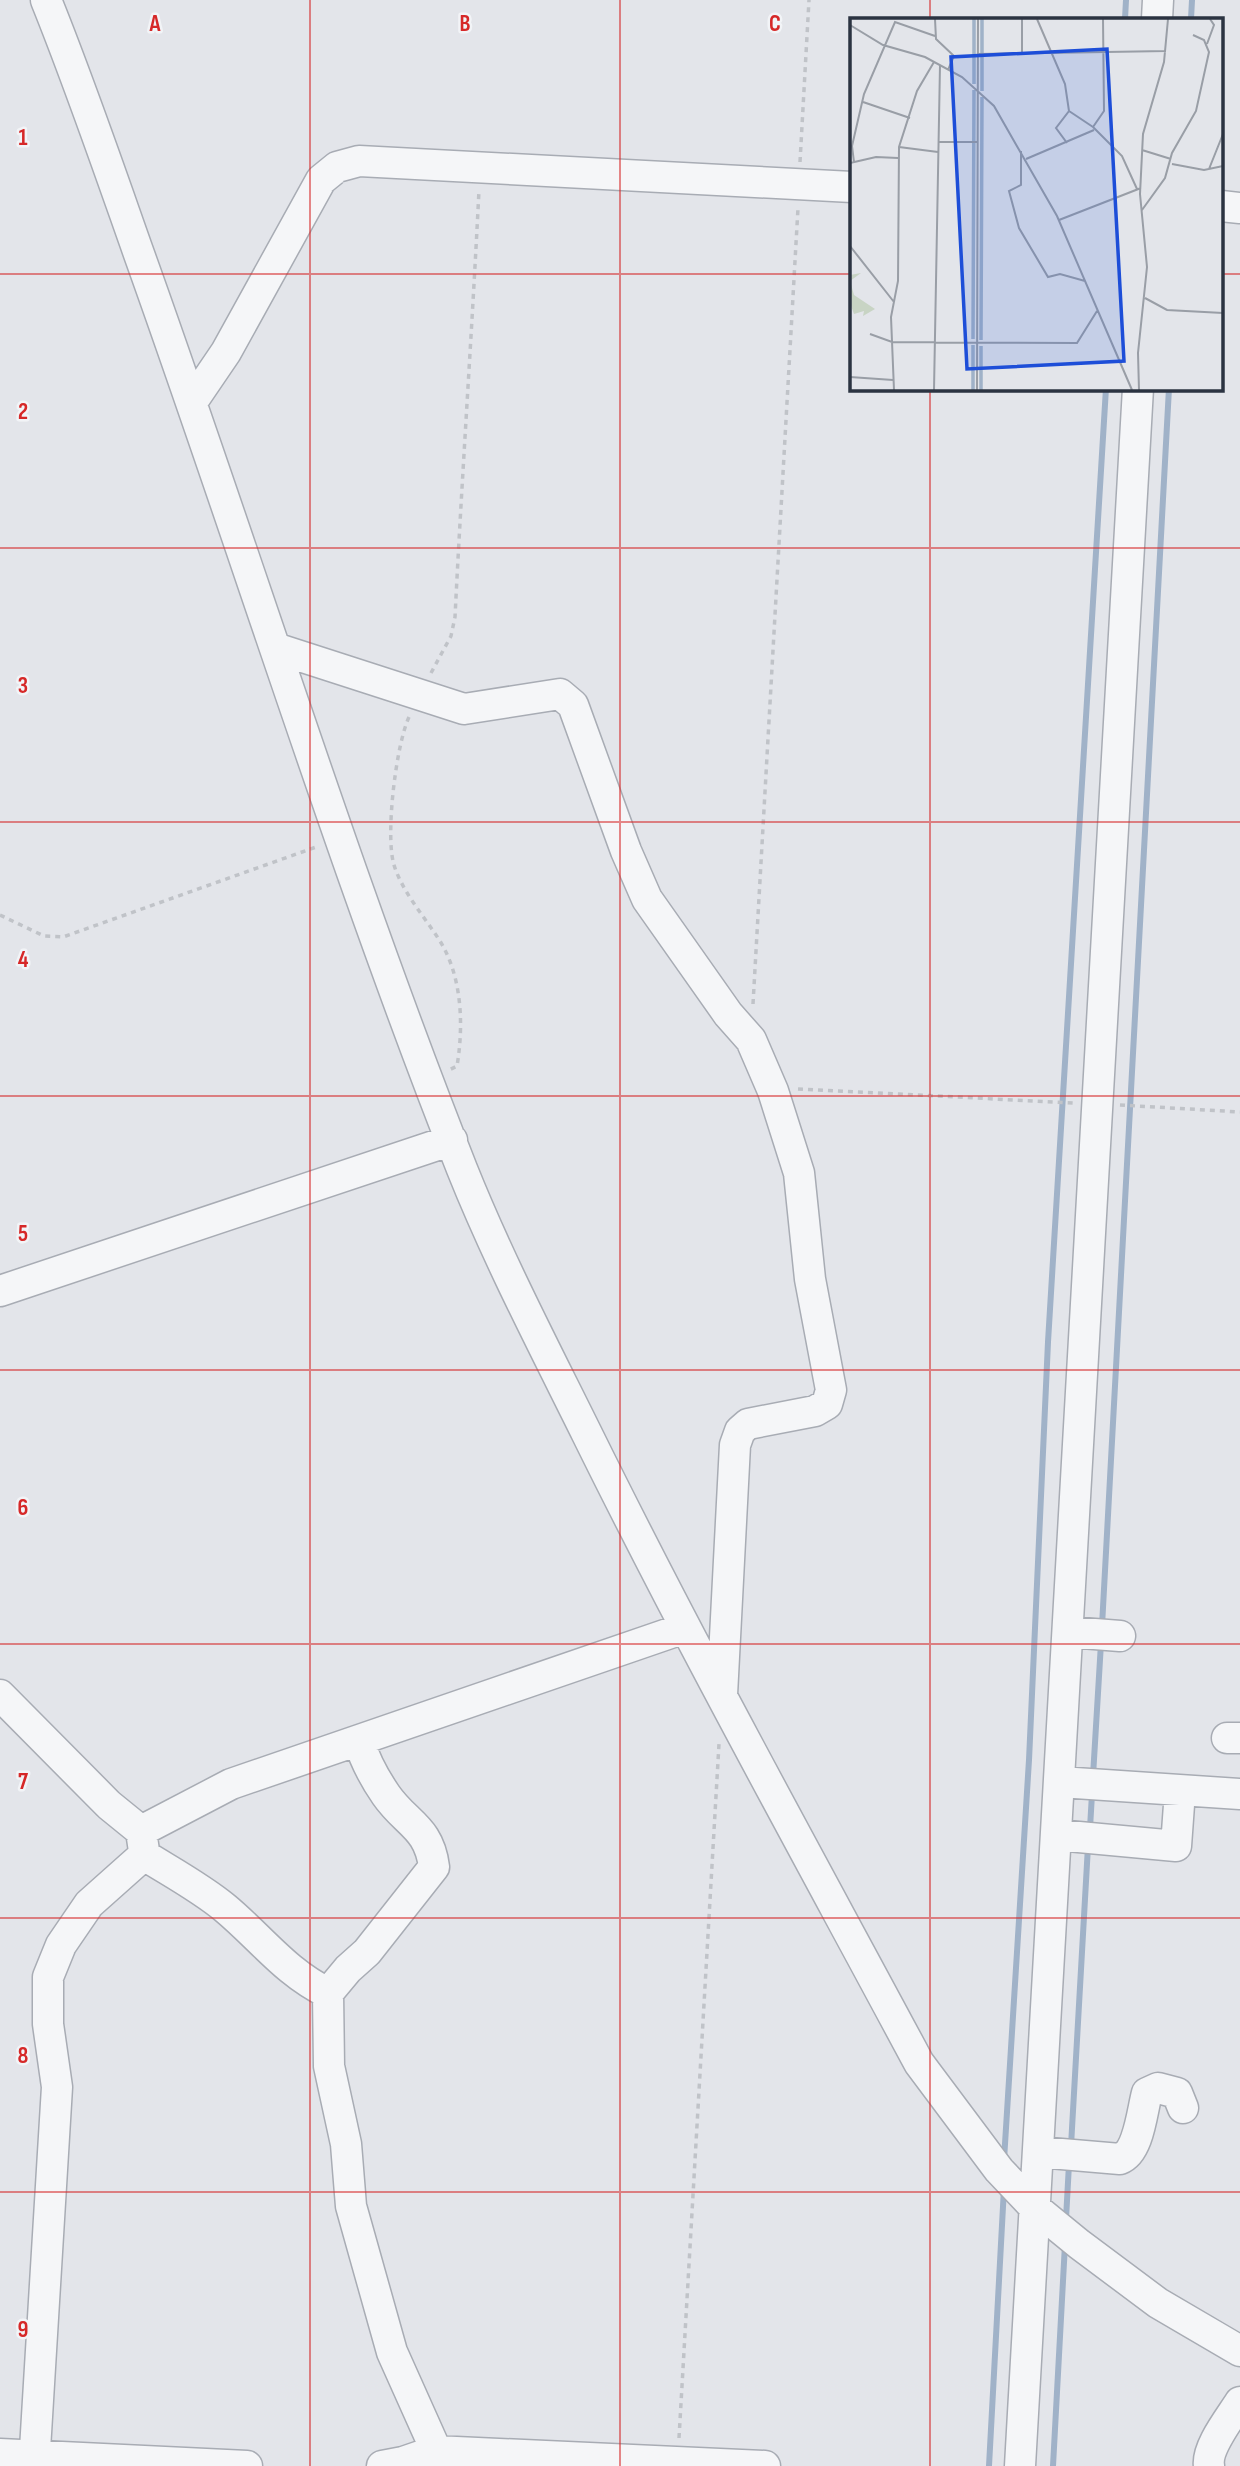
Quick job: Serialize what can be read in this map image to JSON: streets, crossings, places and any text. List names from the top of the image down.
{
  "grid": {
    "columns": ["A", "B", "C"],
    "rows": [
      "1",
      "2",
      "3",
      "4",
      "5",
      "6",
      "7",
      "8",
      "9"
    ]
  }
}
